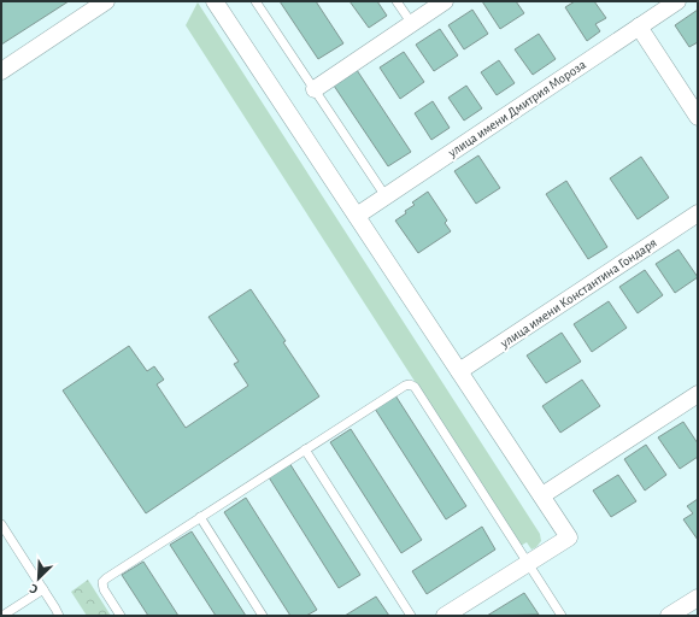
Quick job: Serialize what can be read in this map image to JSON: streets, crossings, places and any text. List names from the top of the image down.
{
  "streets": {
    "street": ["улица имени Дмитрия Мороза", "улица имени Константина Гондаря"]
  },
  "north": "bottom left"
}
